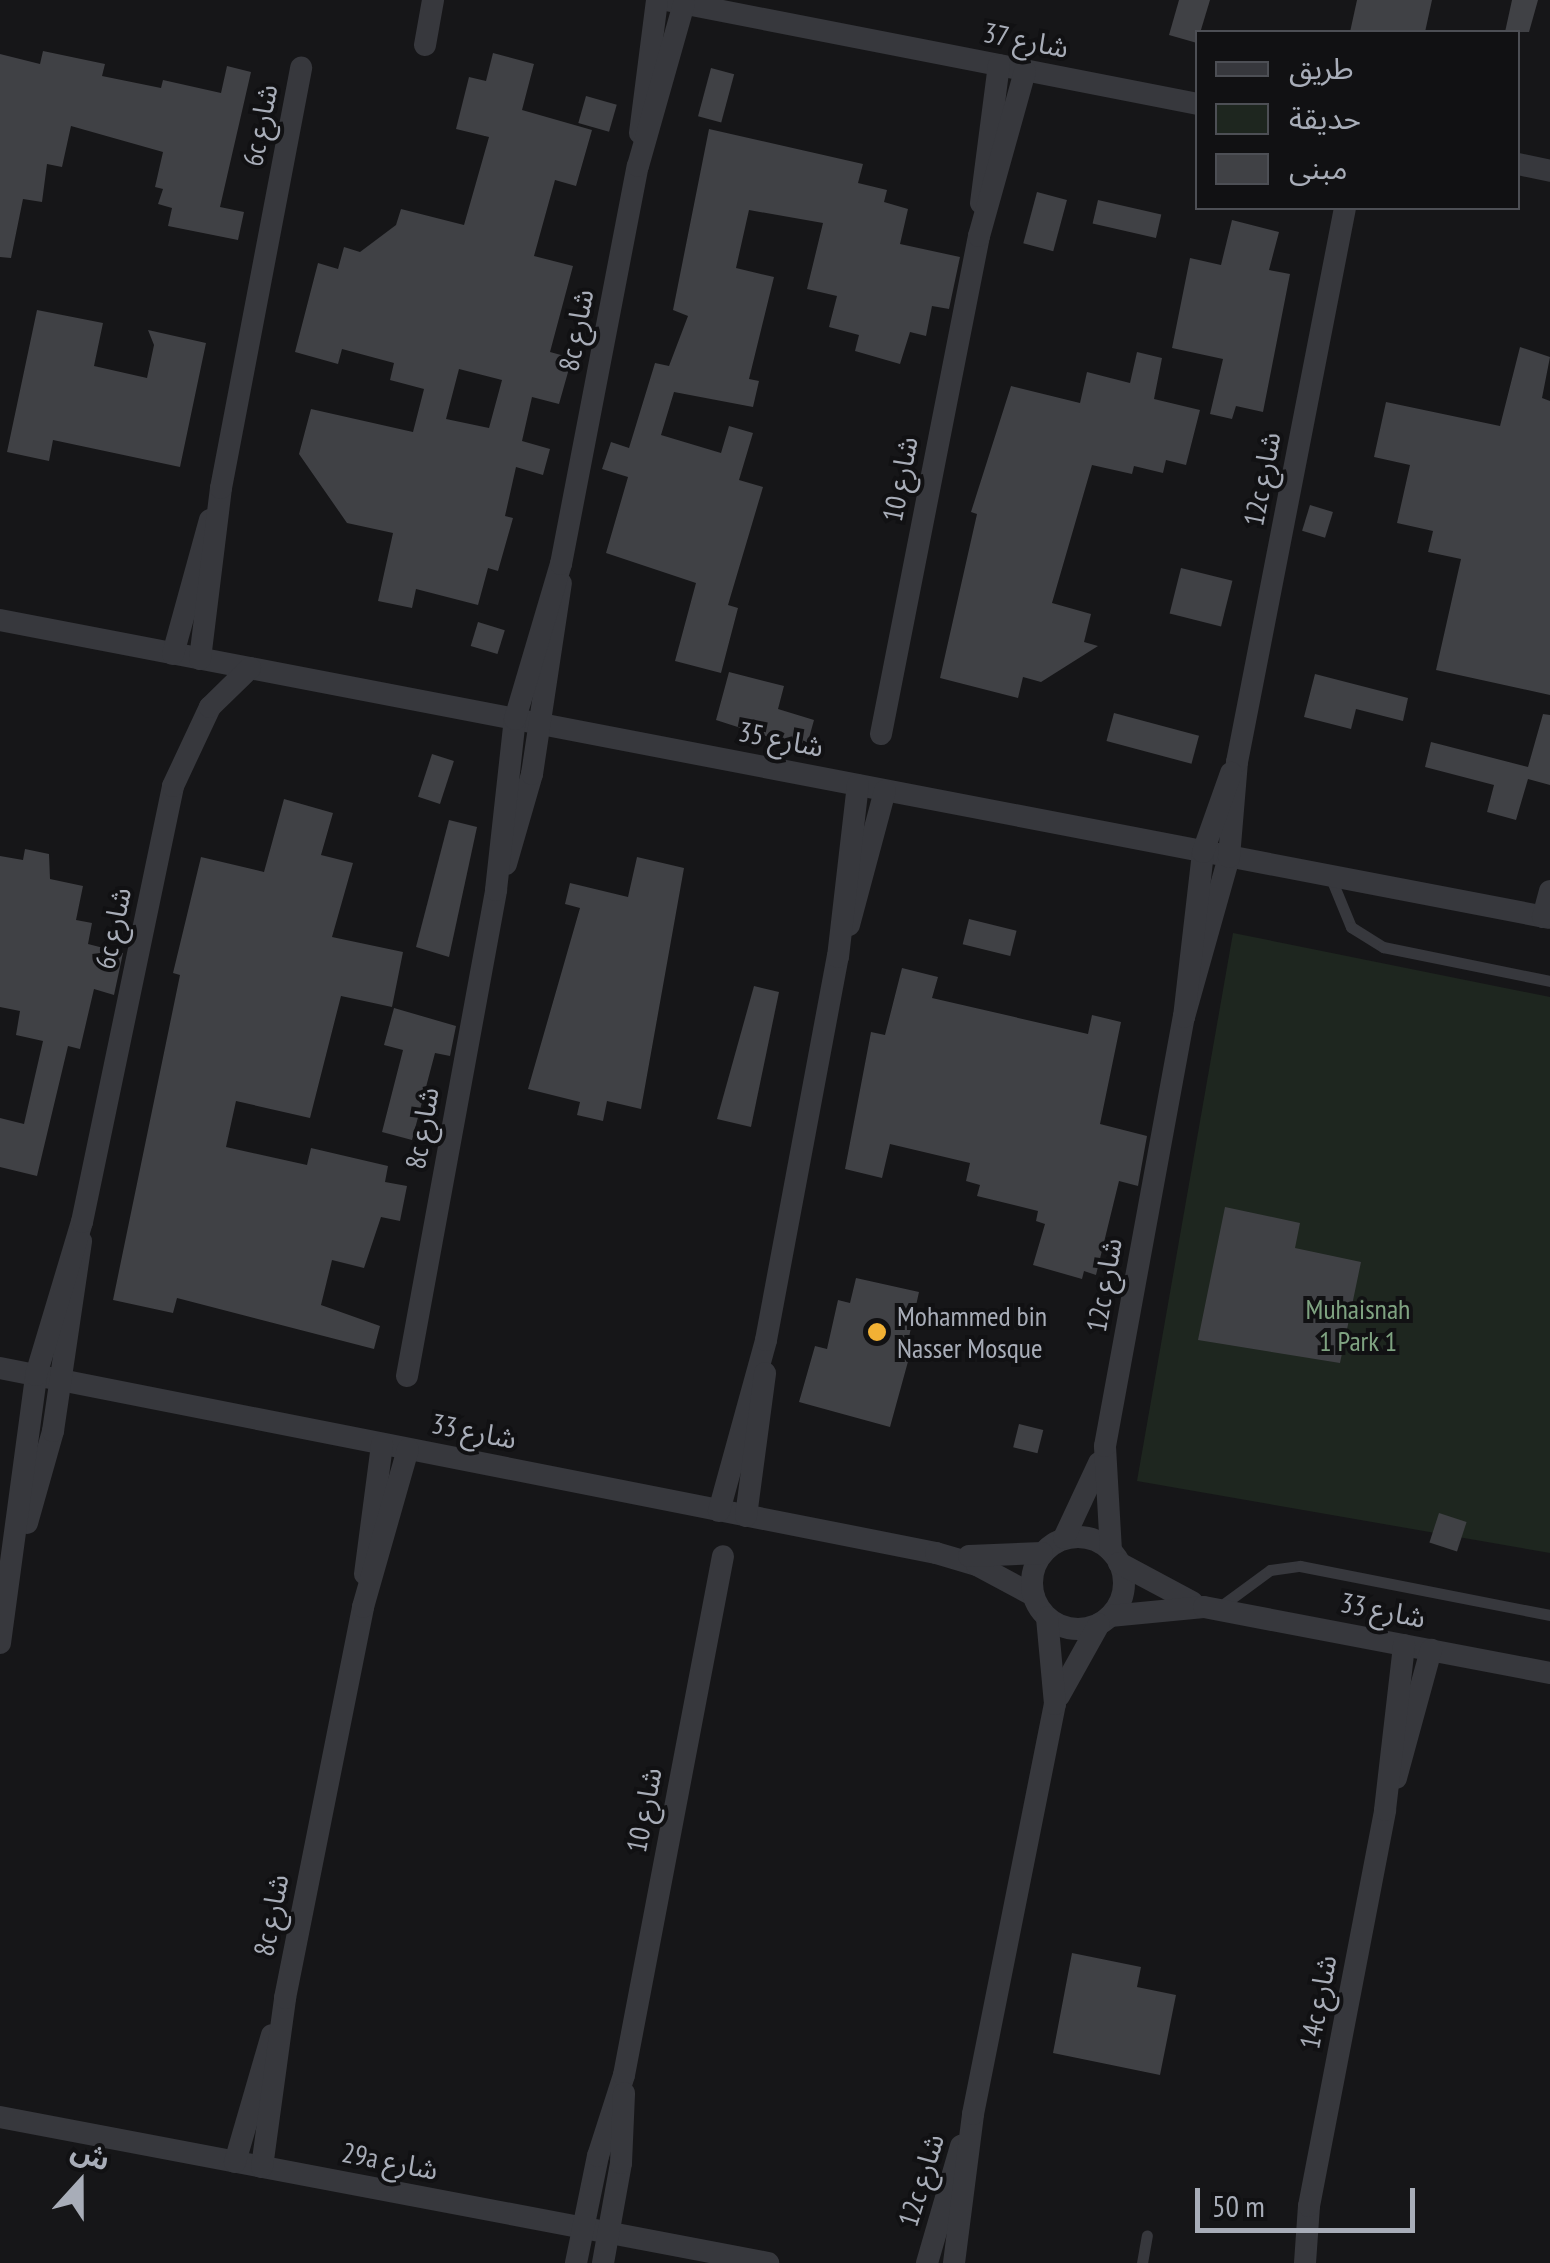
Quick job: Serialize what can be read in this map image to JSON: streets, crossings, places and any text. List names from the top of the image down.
{
  "streets": {
    "street": [
      "شارع 37",
      "6c شارع",
      "8c شارع",
      "شارع 10",
      "12c شارع",
      "شارع 35",
      "شارع 33",
      "14c شارع",
      "29a شارع"
    ]
  },
  "crossings": [
    ["شارع 37", "8c شارع"],
    ["شارع 37", "شارع 10"],
    ["6c شارع", "شارع 35"],
    ["6c شارع", "شارع 33"],
    ["8c شارع", "شارع 35"],
    ["8c شارع", "شارع 33"],
    ["8c شارع", "29a شارع"],
    ["شارع 10", "29a شارع"],
    ["12c شارع", "شارع 35"],
    ["12c شارع", "شارع 33"],
    ["شارع 33", "14c شارع"]
  ],
  "parks": ["Muhaisnah 1 Park 1"],
  "places": ["Mohammed bin Nasser Mosque"],
  "legend": ["طريق", "حديقة", "مبنى"],
  "scale_bar": "50 m",
  "north": "top"
}
